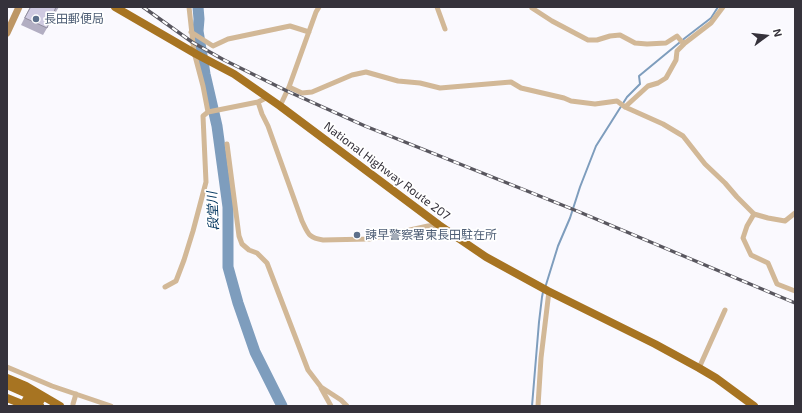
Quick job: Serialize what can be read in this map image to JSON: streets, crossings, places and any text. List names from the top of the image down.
{
  "streets": {
    "highway": ["National Highway Route 207"]
  },
  "water": ["段堂川"],
  "places": ["長田郵便局", "諫早警察署東長田駐在所"],
  "north": "right"
}
